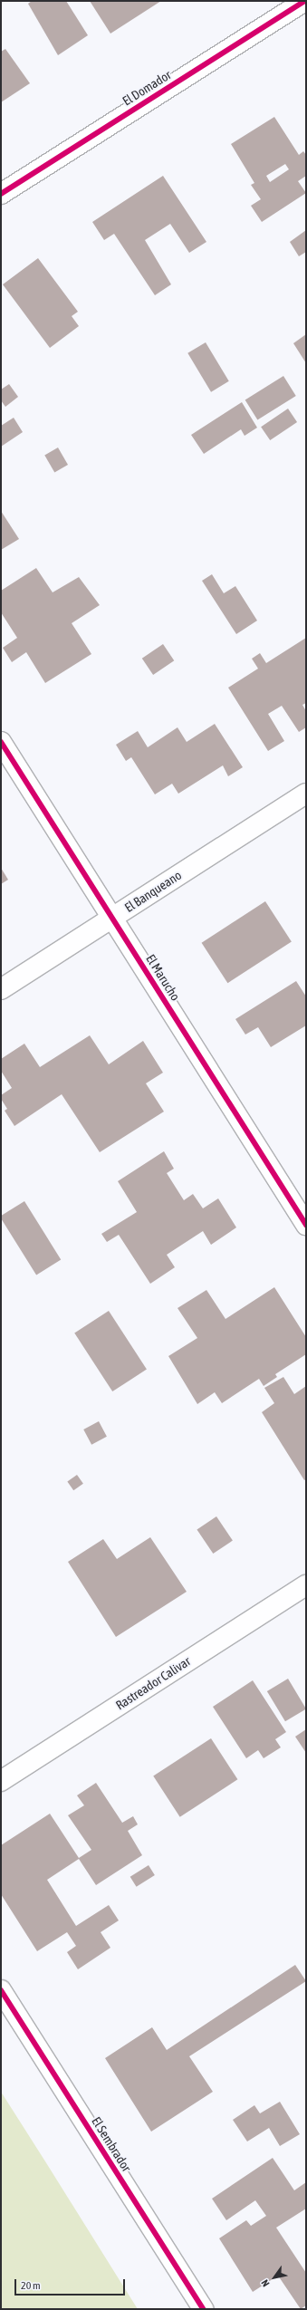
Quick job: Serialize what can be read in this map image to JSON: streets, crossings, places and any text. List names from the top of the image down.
{
  "streets": {
    "street": [
      "El Domador",
      "El Banqueano",
      "El Marucho",
      "Rastreador Calivar",
      "El Sembrador"
    ]
  },
  "crossings": [
    ["El Banqueano", "El Marucho"]
  ],
  "scale_bar": "20 m",
  "north": "bottom left"
}
